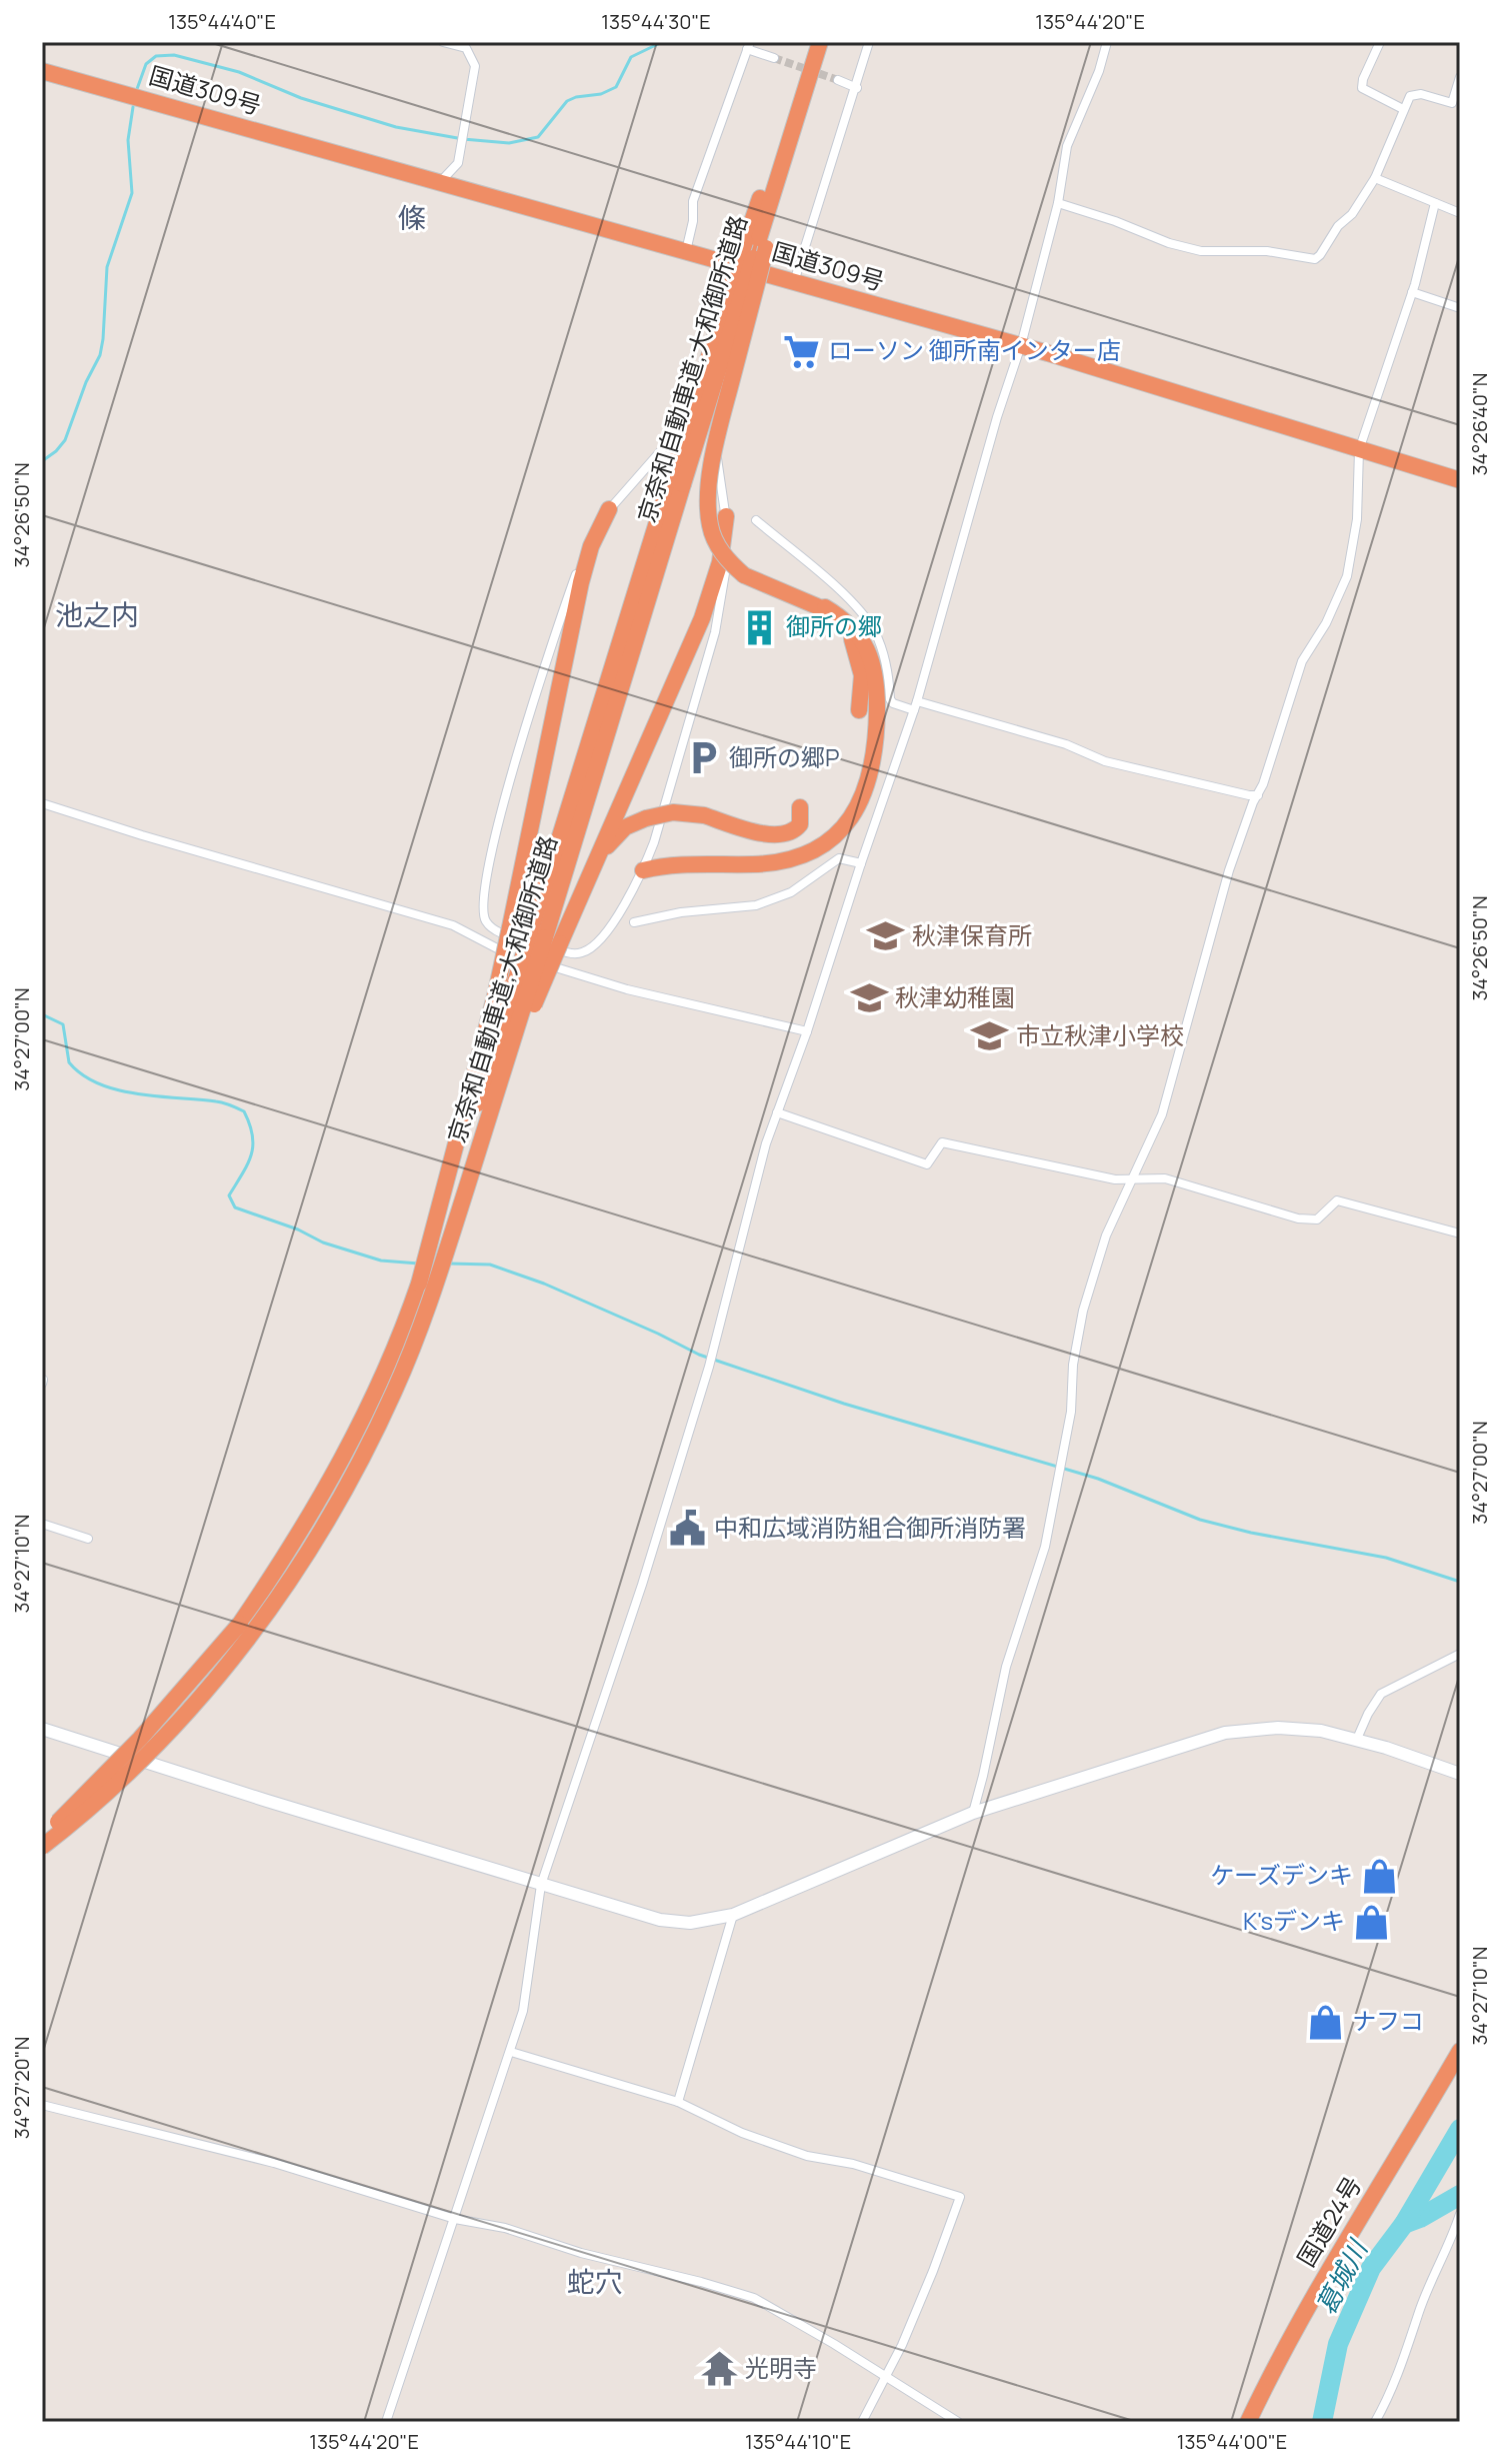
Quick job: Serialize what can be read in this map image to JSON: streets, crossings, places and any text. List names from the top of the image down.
{
  "streets": {
    "highway": ["国道309号", "京奈和自動車道;大和御所道路", "国道24号"]
  },
  "districts": ["條", "池之内", "蛇穴"],
  "water": ["葛城川"],
  "places": {
    "supermarket": ["ローソン 御所南インター店"],
    "building": ["御所の郷"],
    "parking": ["御所の郷P"],
    "school or university": ["秋津保育所", "秋津幼稚園", "市立秋津小学校"],
    "public building": ["中和広域消防組合御所消防署"],
    "shop": ["ケーズデンキ", "K'sデンキ", "ナフコ"],
    "temple": ["光明寺"]
  },
  "coordinates": [
    "135°44'40\"E",
    "135°44'30\"E",
    "135°44'20\"E",
    "34°26'40\"N",
    "34°26'50\"N",
    "34°27'00\"N",
    "34°27'10\"N",
    "34°27'20\"N",
    "135°44'10\"E",
    "135°44'00\"E"
  ]
}
